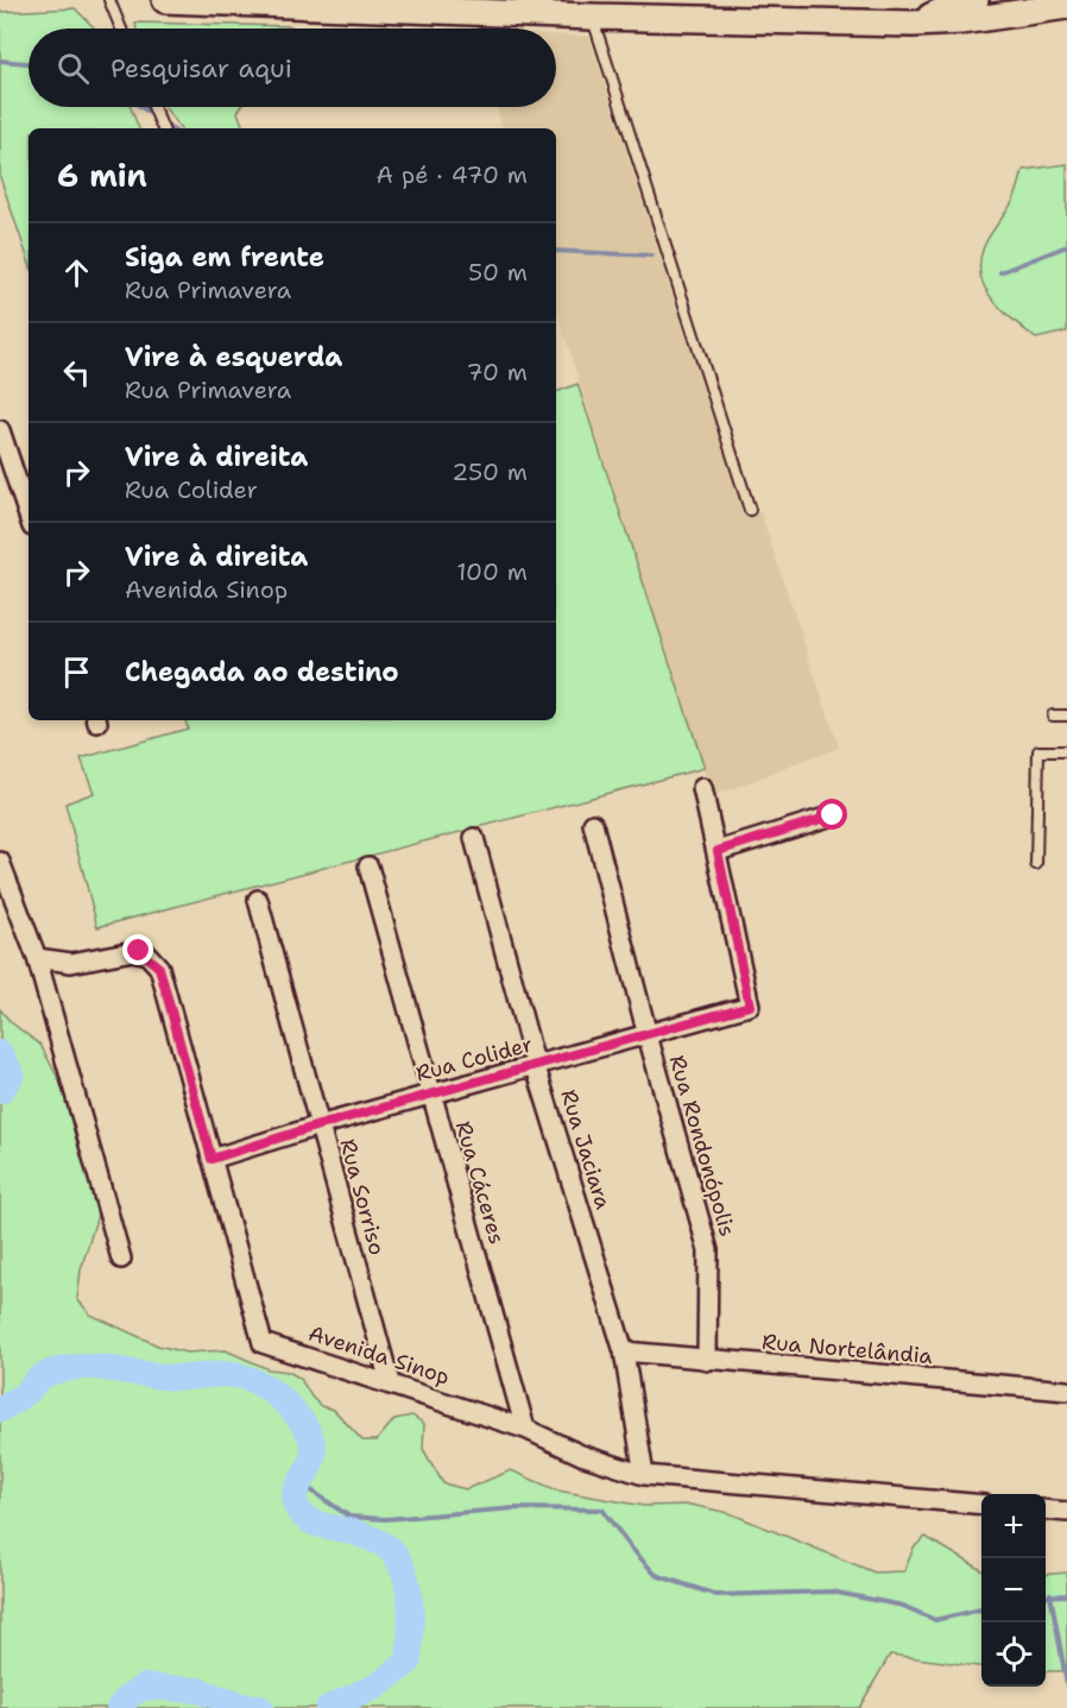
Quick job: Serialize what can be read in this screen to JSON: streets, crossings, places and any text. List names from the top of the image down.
{
  "streets": {
    "street": [
      "Rua Colider",
      "Rua Rondonópolis",
      "Rua Jaciara",
      "Rua Cáceres",
      "Rua Sorriso",
      "Rua Nortelândia",
      "Avenida Sinop"
    ]
  },
  "crossings": [
    ["Rua Colider", "Rua Rondonópolis"],
    ["Rua Colider", "Rua Jaciara"],
    ["Rua Colider", "Rua Cáceres"],
    ["Rua Colider", "Rua Sorriso"],
    ["Rua Colider", "Avenida Sinop"],
    ["Rua Rondonópolis", "Rua Nortelândia"],
    ["Rua Jaciara", "Rua Nortelândia"],
    ["Rua Jaciara", "Avenida Sinop"],
    ["Rua Cáceres", "Avenida Sinop"],
    ["Rua Sorriso", "Avenida Sinop"]
  ],
  "page": {
    "search": "Pesquisar aqui",
    "heading": ["6 min", "A pé · 470 m"],
    "list": [
      ["Siga em frente", "Rua Primavera", "50 m"],
      ["Vire à esquerda", "Rua Primavera", "70 m"],
      ["Vire à direita", "Rua Colider", "250 m"],
      ["Vire à direita", "Avenida Sinop", "100 m"],
      "Chegada ao destino"
    ],
    "map_buttons": ["+", "−"]
  }
}
